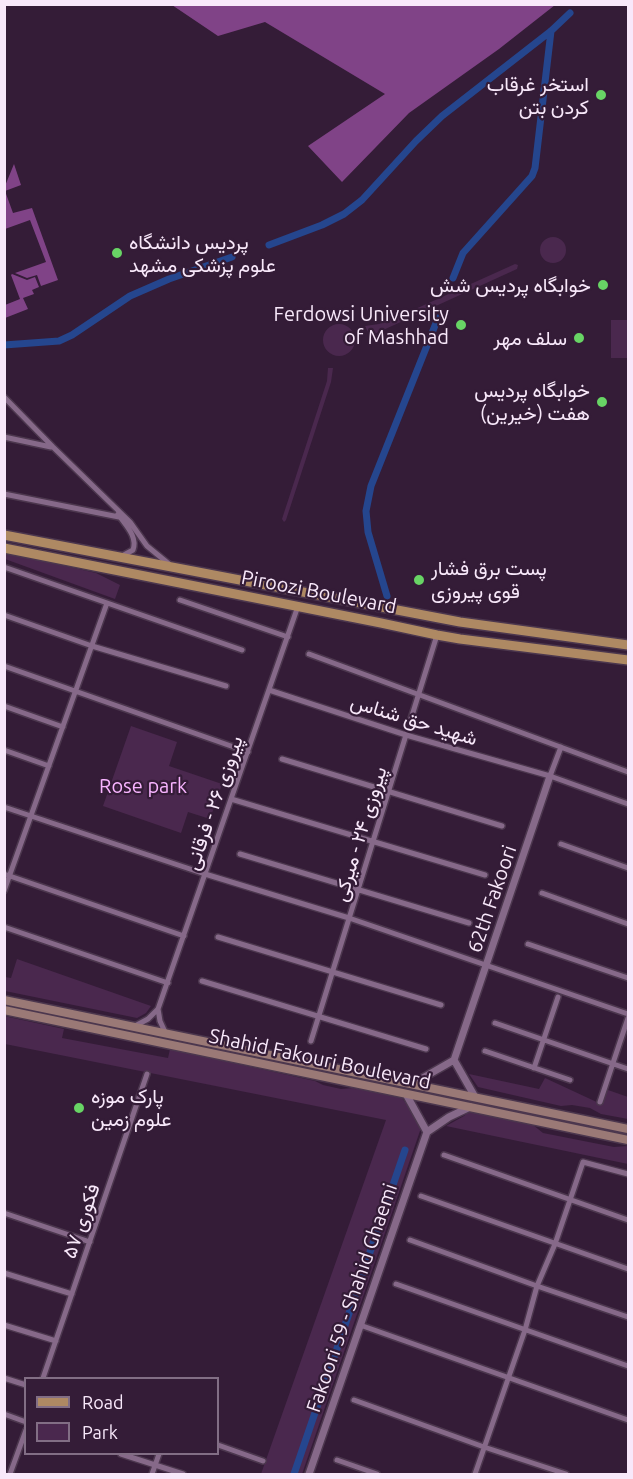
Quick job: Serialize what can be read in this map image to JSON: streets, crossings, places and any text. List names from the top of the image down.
{
  "streets": {
    "main road": ["Piroozi Boulevard", "Shahid Fakouri Boulevard"],
    "street": [
      "شهید حق شناس",
      "پیروزی ۲۶ - فرقانی",
      "پیروزی ۲۴ - میرکی",
      "62th Fakoori",
      "فکوری ۵۷",
      "Fakoori 59 - Shahid Ghaemi"
    ]
  },
  "crossings": [
    ["Piroozi Boulevard", "پیروزی ۲۶ - فرقانی"],
    ["Piroozi Boulevard", "پیروزی ۲۴ - میرکی"],
    ["شهید حق شناس", "پیروزی ۲۶ - فرقانی"],
    ["شهید حق شناس", "پیروزی ۲۴ - میرکی"],
    ["شهید حق شناس", "62th Fakoori"]
  ],
  "parks": ["Rose park"],
  "places": [
    "استخر غرقاب کردن بتن",
    "پردیس دانشگاه علوم پزشکی مشهد",
    "خوابگاه پردیس شش",
    "Ferdowsi University of Mashhad",
    "سلف مهر",
    "خوابگاه پردیس هفت (خیرین)",
    "پست برق فشار قوی پیروزی",
    "پارک موزه علوم زمین"
  ],
  "legend": ["Road", "Park"]
}
